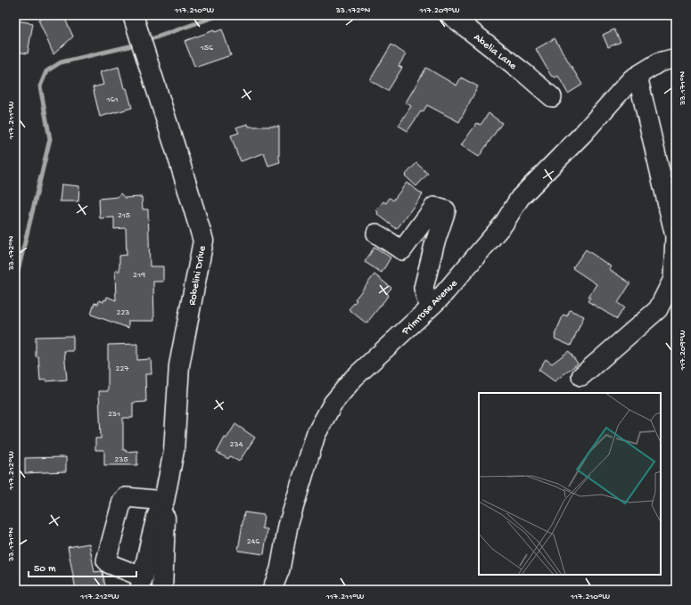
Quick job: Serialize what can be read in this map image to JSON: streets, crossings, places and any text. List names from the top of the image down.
{
  "streets": {
    "main road": ["Robelini Drive"],
    "street": ["Abelia Lane", "Primrose Avenue"]
  },
  "house_numbers": [
    "156",
    "161",
    "215",
    "219",
    "223",
    "227",
    "231",
    "234",
    "235",
    "246"
  ],
  "scale_bar": "50 m",
  "coordinates": [
    "117.210°W",
    "33.172°N",
    "117.209°W",
    "33.171°N",
    "117.211°W",
    "117.212°W"
  ]
}
